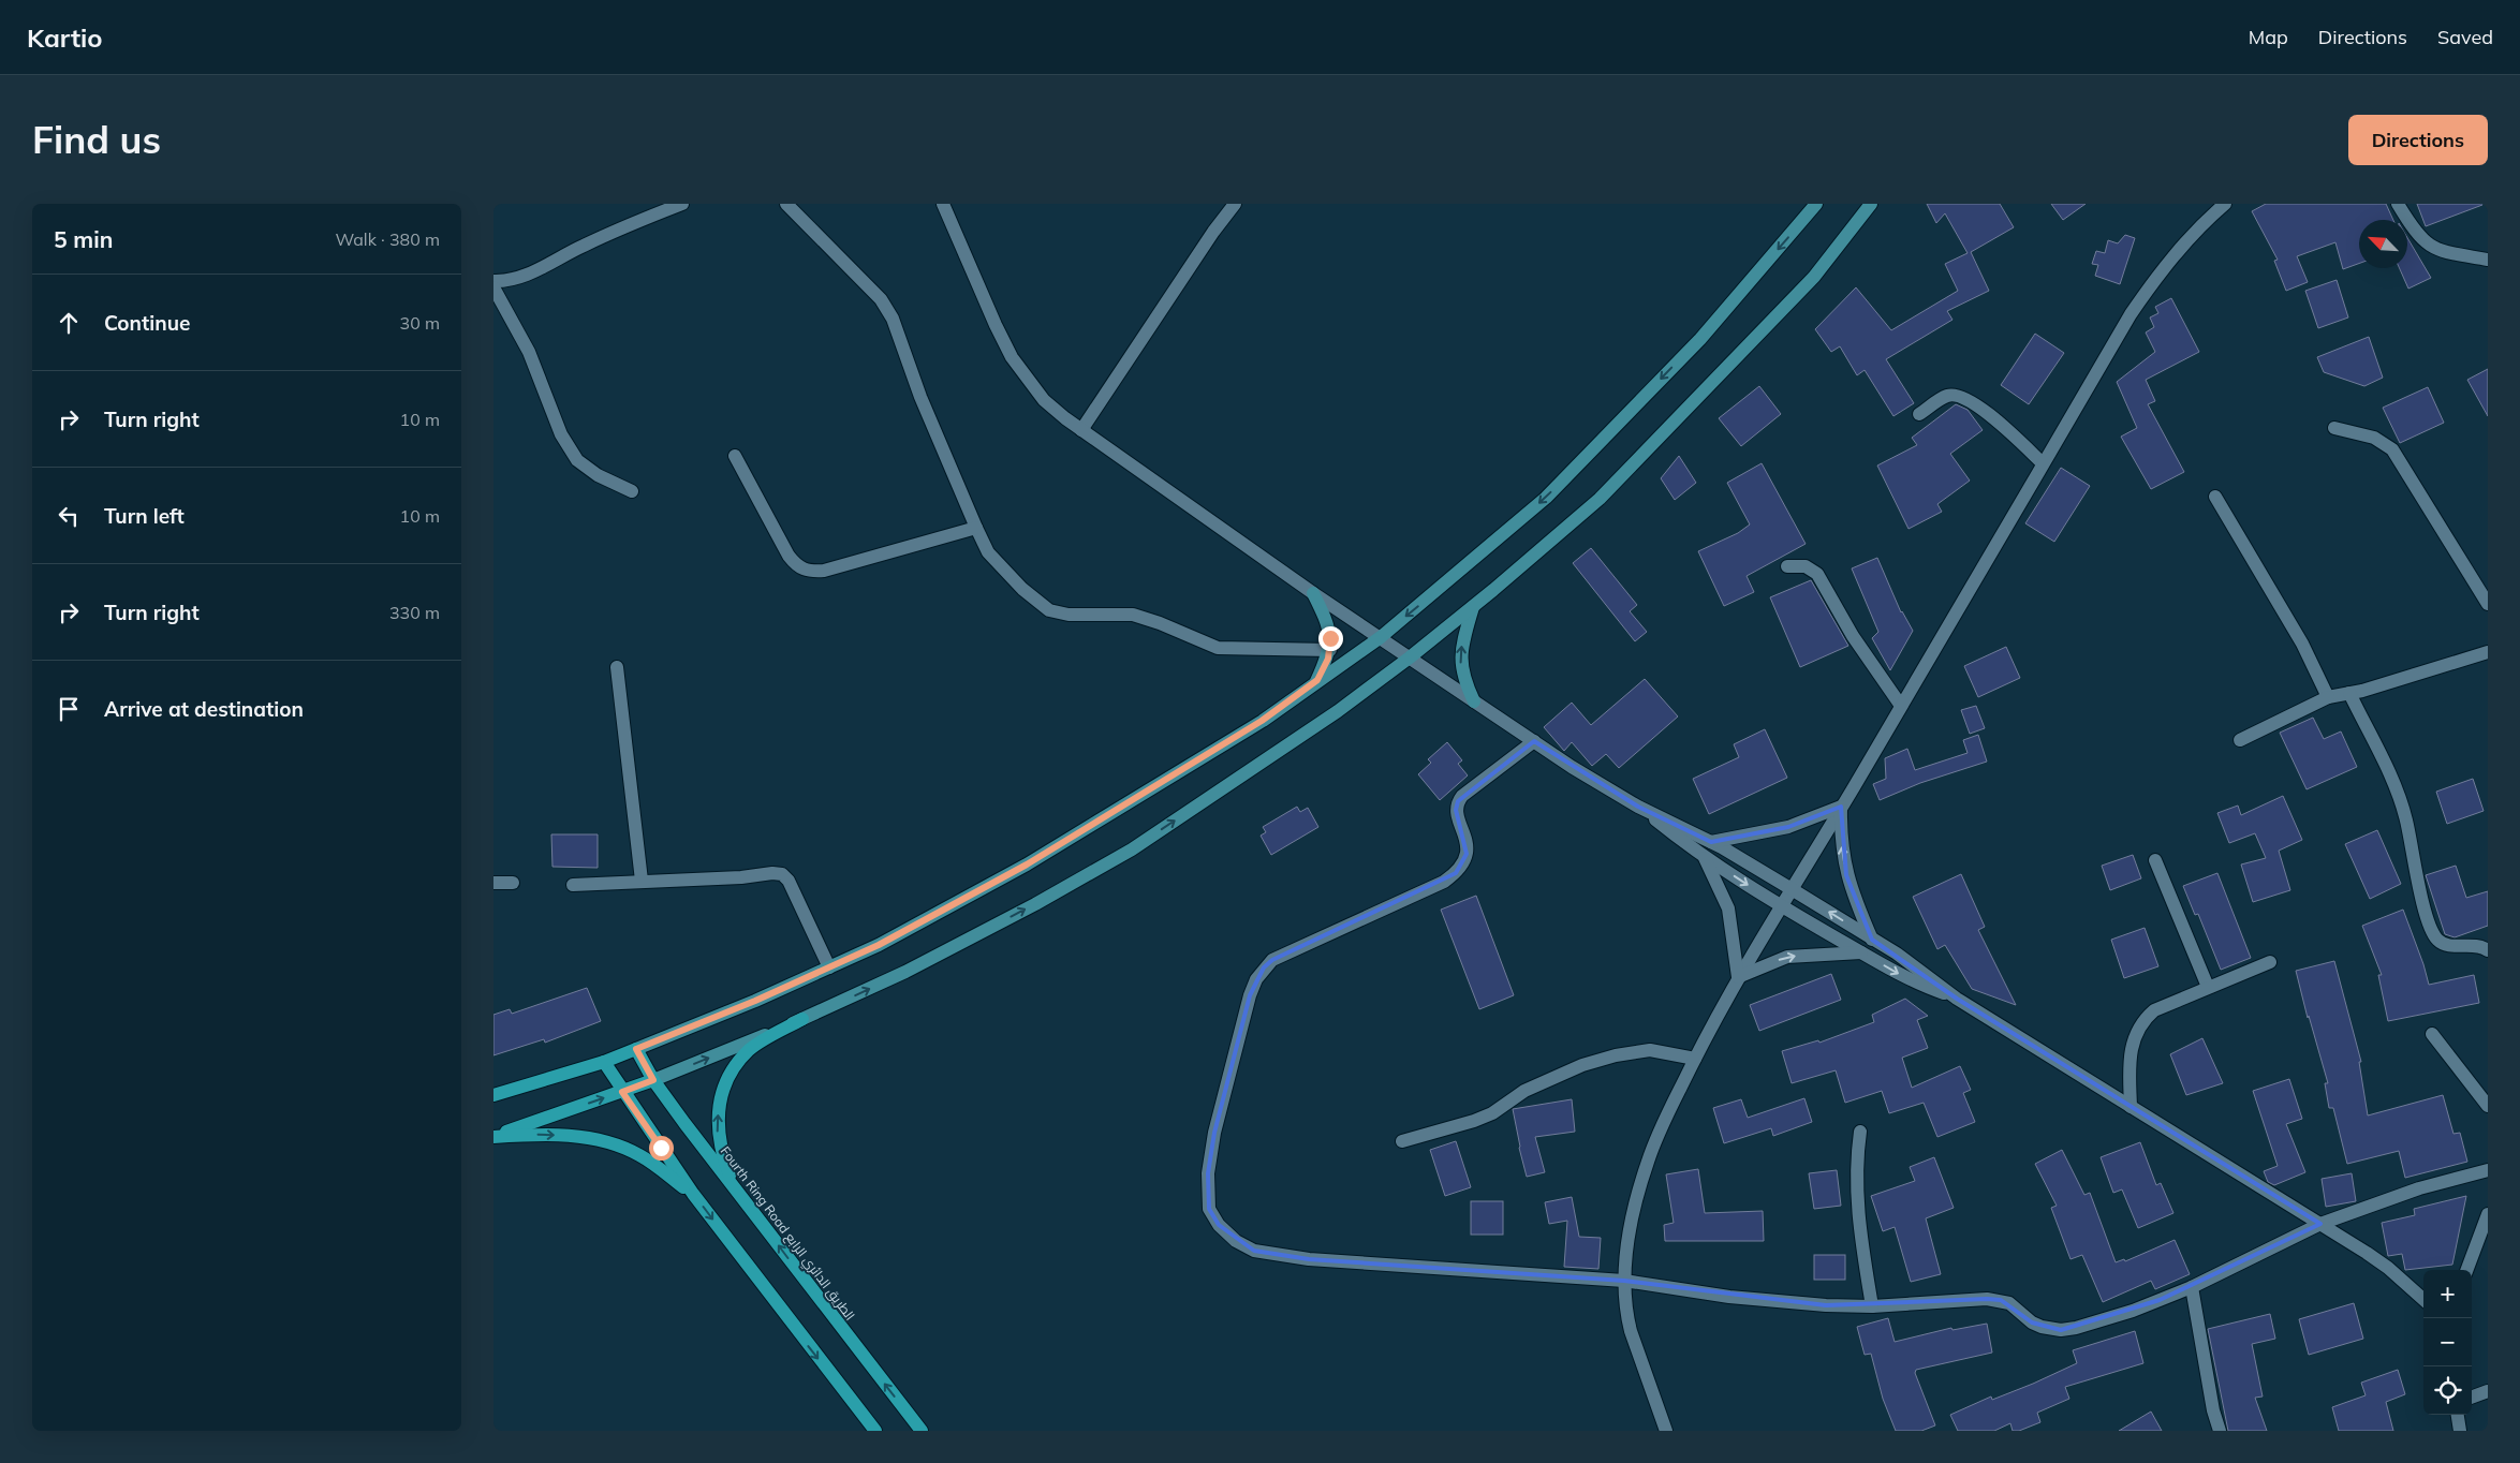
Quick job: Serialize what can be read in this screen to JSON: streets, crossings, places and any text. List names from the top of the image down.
{
  "streets": {
    "main road": ["Fourth Ring Road الطريق الدائري الرابع"]
  },
  "north": "top left",
  "page": {
    "header": "Kartio",
    "nav": ["Map", "Directions", "Saved"],
    "buttons": "Directions",
    "title": "Find us",
    "heading": ["5 min", "Walk · 380 m"],
    "list": [
      ["Continue", "30 m"],
      ["Turn right", "10 m"],
      ["Turn left", "10 m"],
      ["Turn right", "330 m"],
      "Arrive at destination"
    ],
    "map_buttons": ["+", "−"]
  }
}
